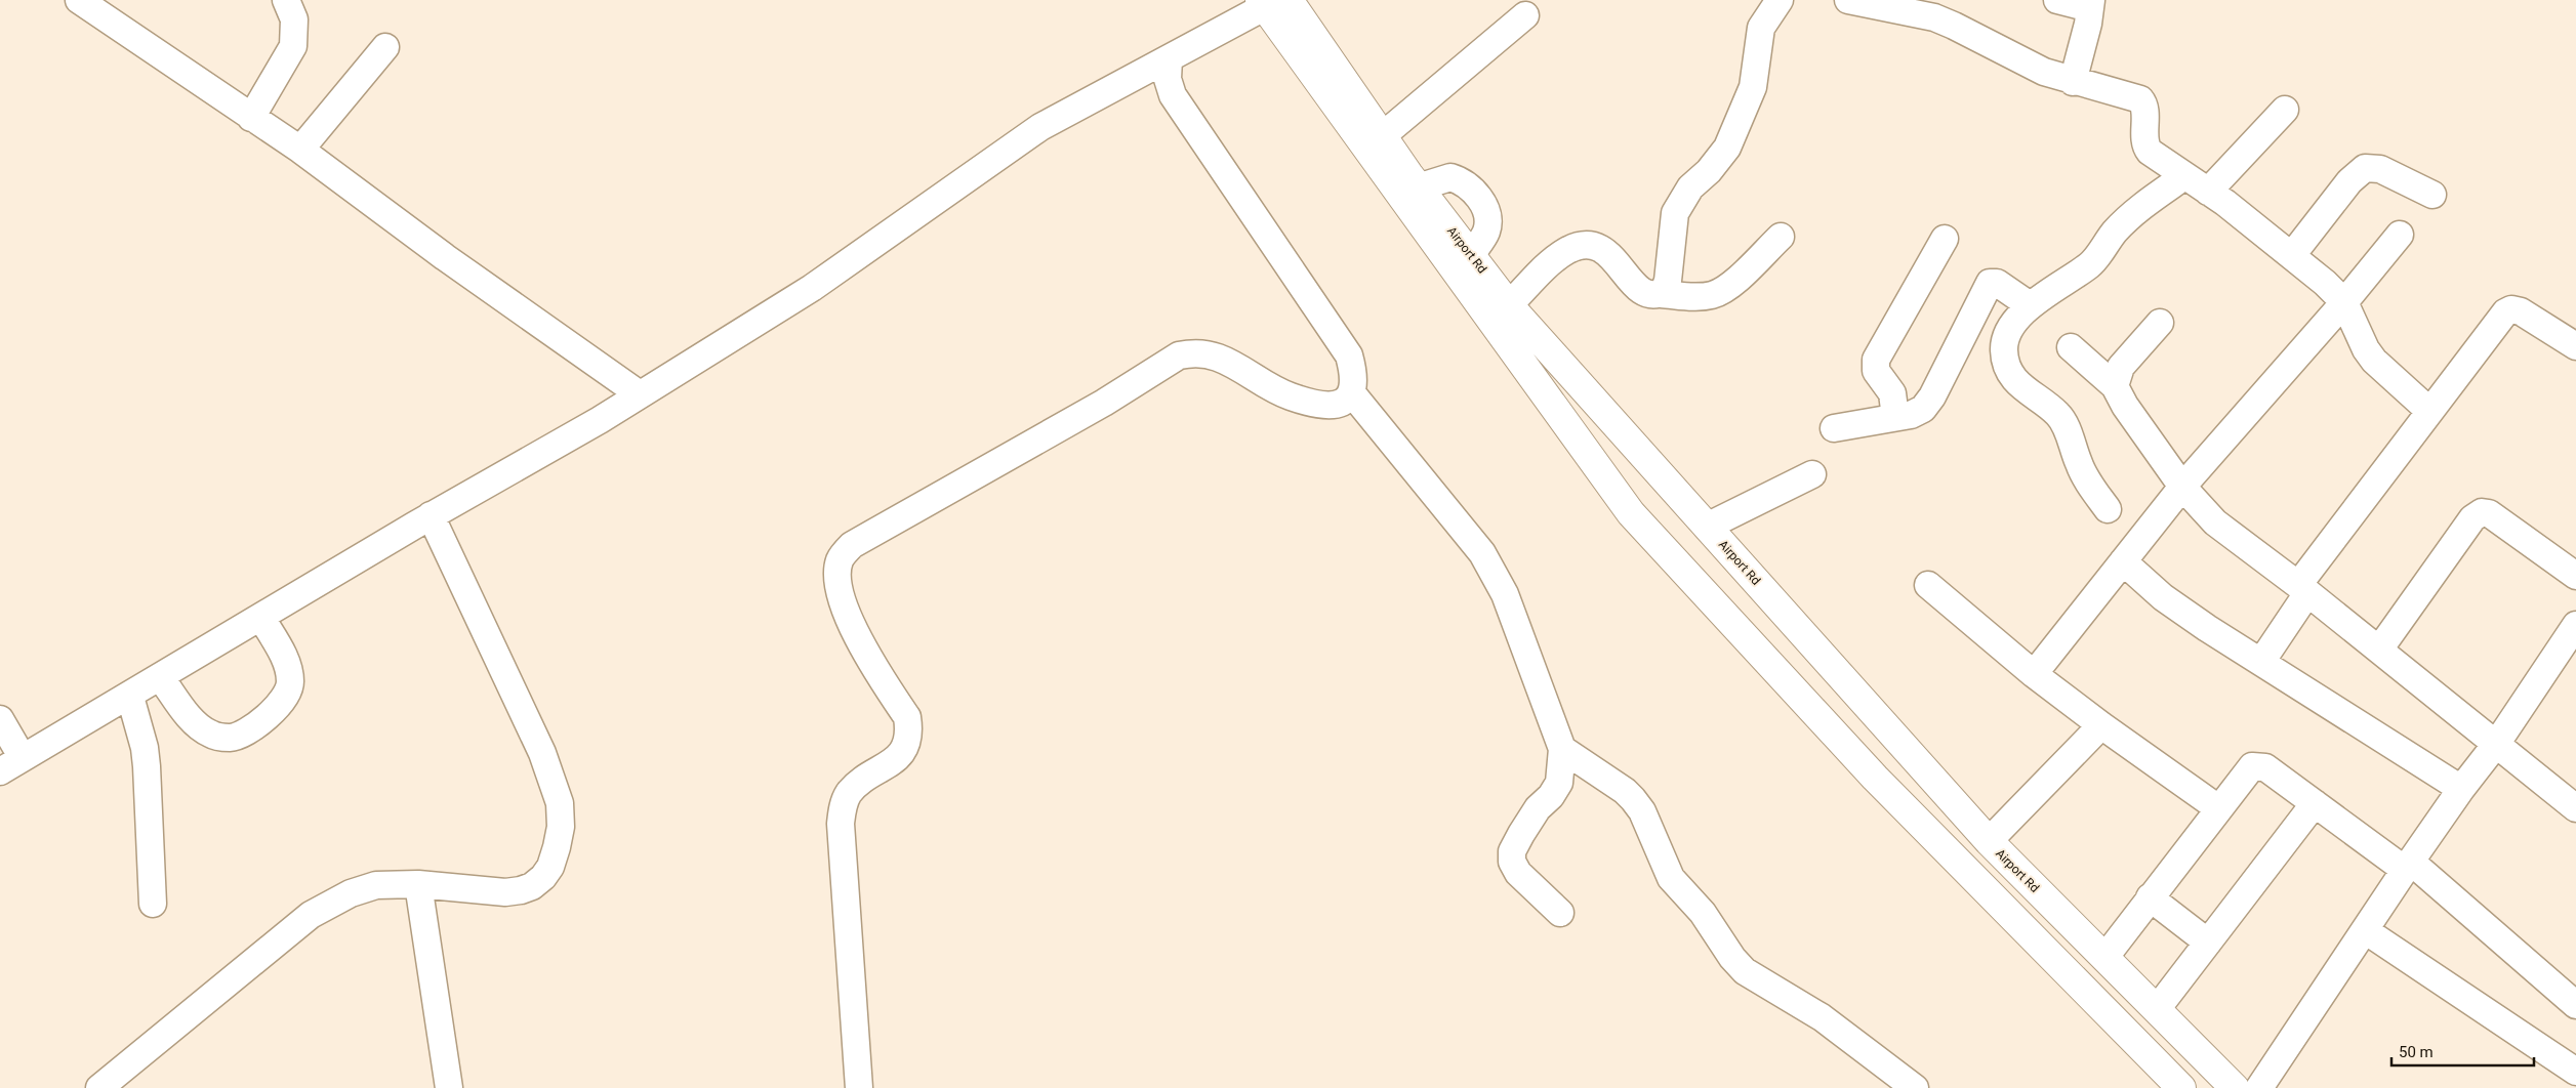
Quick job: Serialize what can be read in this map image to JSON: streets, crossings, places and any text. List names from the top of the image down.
{
  "streets": {
    "main road": ["Airport Rd"]
  },
  "scale_bar": "50 m"
}
